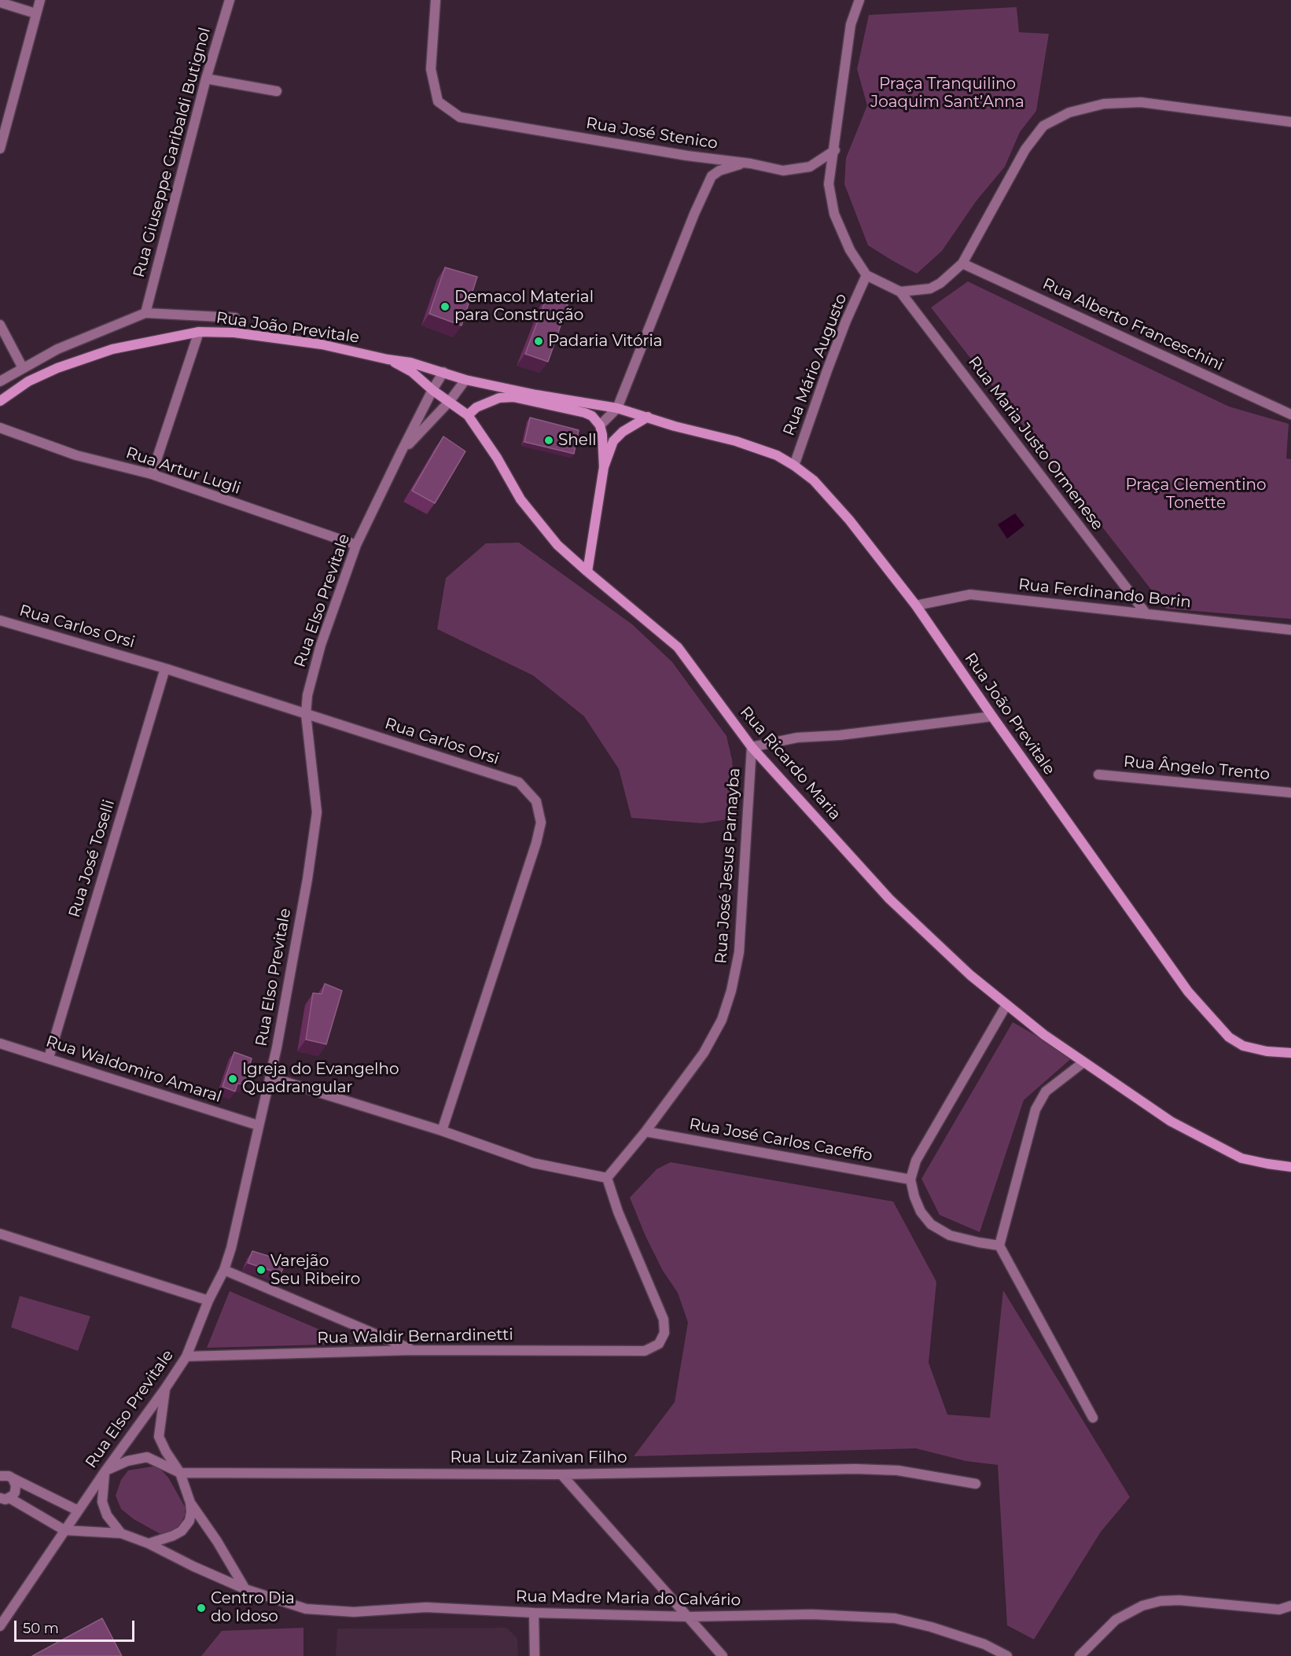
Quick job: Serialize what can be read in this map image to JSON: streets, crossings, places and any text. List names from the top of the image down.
{
  "streets": {
    "main road": ["Rua João Previtale", "Rua Ricardo Maria"],
    "street": [
      "Rua José Stenico",
      "Rua Giuseppe Garibaldi Butignol",
      "Rua Alberto Franceschini",
      "Rua Mário Augusto",
      "Rua Maria Justo Ormenese",
      "Rua Artur Lugli",
      "Rua Ferdinando Borin",
      "Rua Elso Previtale",
      "Rua Carlos Orsi",
      "Rua Ângelo Trento",
      "Rua José Toselli",
      "Rua José Jesus Parnayba",
      "Rua Waldomiro Amaral",
      "Rua José Carlos Caceffo",
      "Rua Waldir Bernardinetti",
      "Rua Luiz Zanivan Filho",
      "Rua Madre Maria do Calvário"
    ]
  },
  "crossings": [
    ["Rua Giuseppe Garibaldi Butignol", "Rua João Previtale"],
    ["Rua João Previtale", "Rua Mário Augusto"],
    ["Rua João Previtale", "Rua Ferdinando Borin"],
    ["Rua João Previtale", "Rua Elso Previtale"],
    ["Rua João Previtale", "Rua Ricardo Maria"],
    ["Rua Maria Justo Ormenese", "Rua Ferdinando Borin"],
    ["Rua Artur Lugli", "Rua Elso Previtale"],
    ["Rua Elso Previtale", "Rua Carlos Orsi"],
    ["Rua Elso Previtale", "Rua Waldomiro Amaral"],
    ["Rua Elso Previtale", "Rua Waldir Bernardinetti"],
    ["Rua Elso Previtale", "Rua Luiz Zanivan Filho"],
    ["Rua Elso Previtale", "Rua Madre Maria do Calvário"],
    ["Rua Carlos Orsi", "Rua José Toselli"],
    ["Rua Ricardo Maria", "Rua José Jesus Parnayba"],
    ["Rua José Toselli", "Rua Waldomiro Amaral"],
    ["Rua José Jesus Parnayba", "Rua José Carlos Caceffo"],
    ["Rua José Jesus Parnayba", "Rua Waldir Bernardinetti"],
    ["Rua Luiz Zanivan Filho", "Rua Madre Maria do Calvário"]
  ],
  "parks": ["Praça Tranquilino Joaquim Sant’Anna", "Praça Clementino Tonette"],
  "places": [
    "Demacol Material para Construção",
    "Padaria Vitória",
    "Shell",
    "Igreja do Evangelho Quadrangular",
    "Varejão Seu Ribeiro",
    "Centro Dia do Idoso"
  ],
  "scale_bar": "50 m"
}
